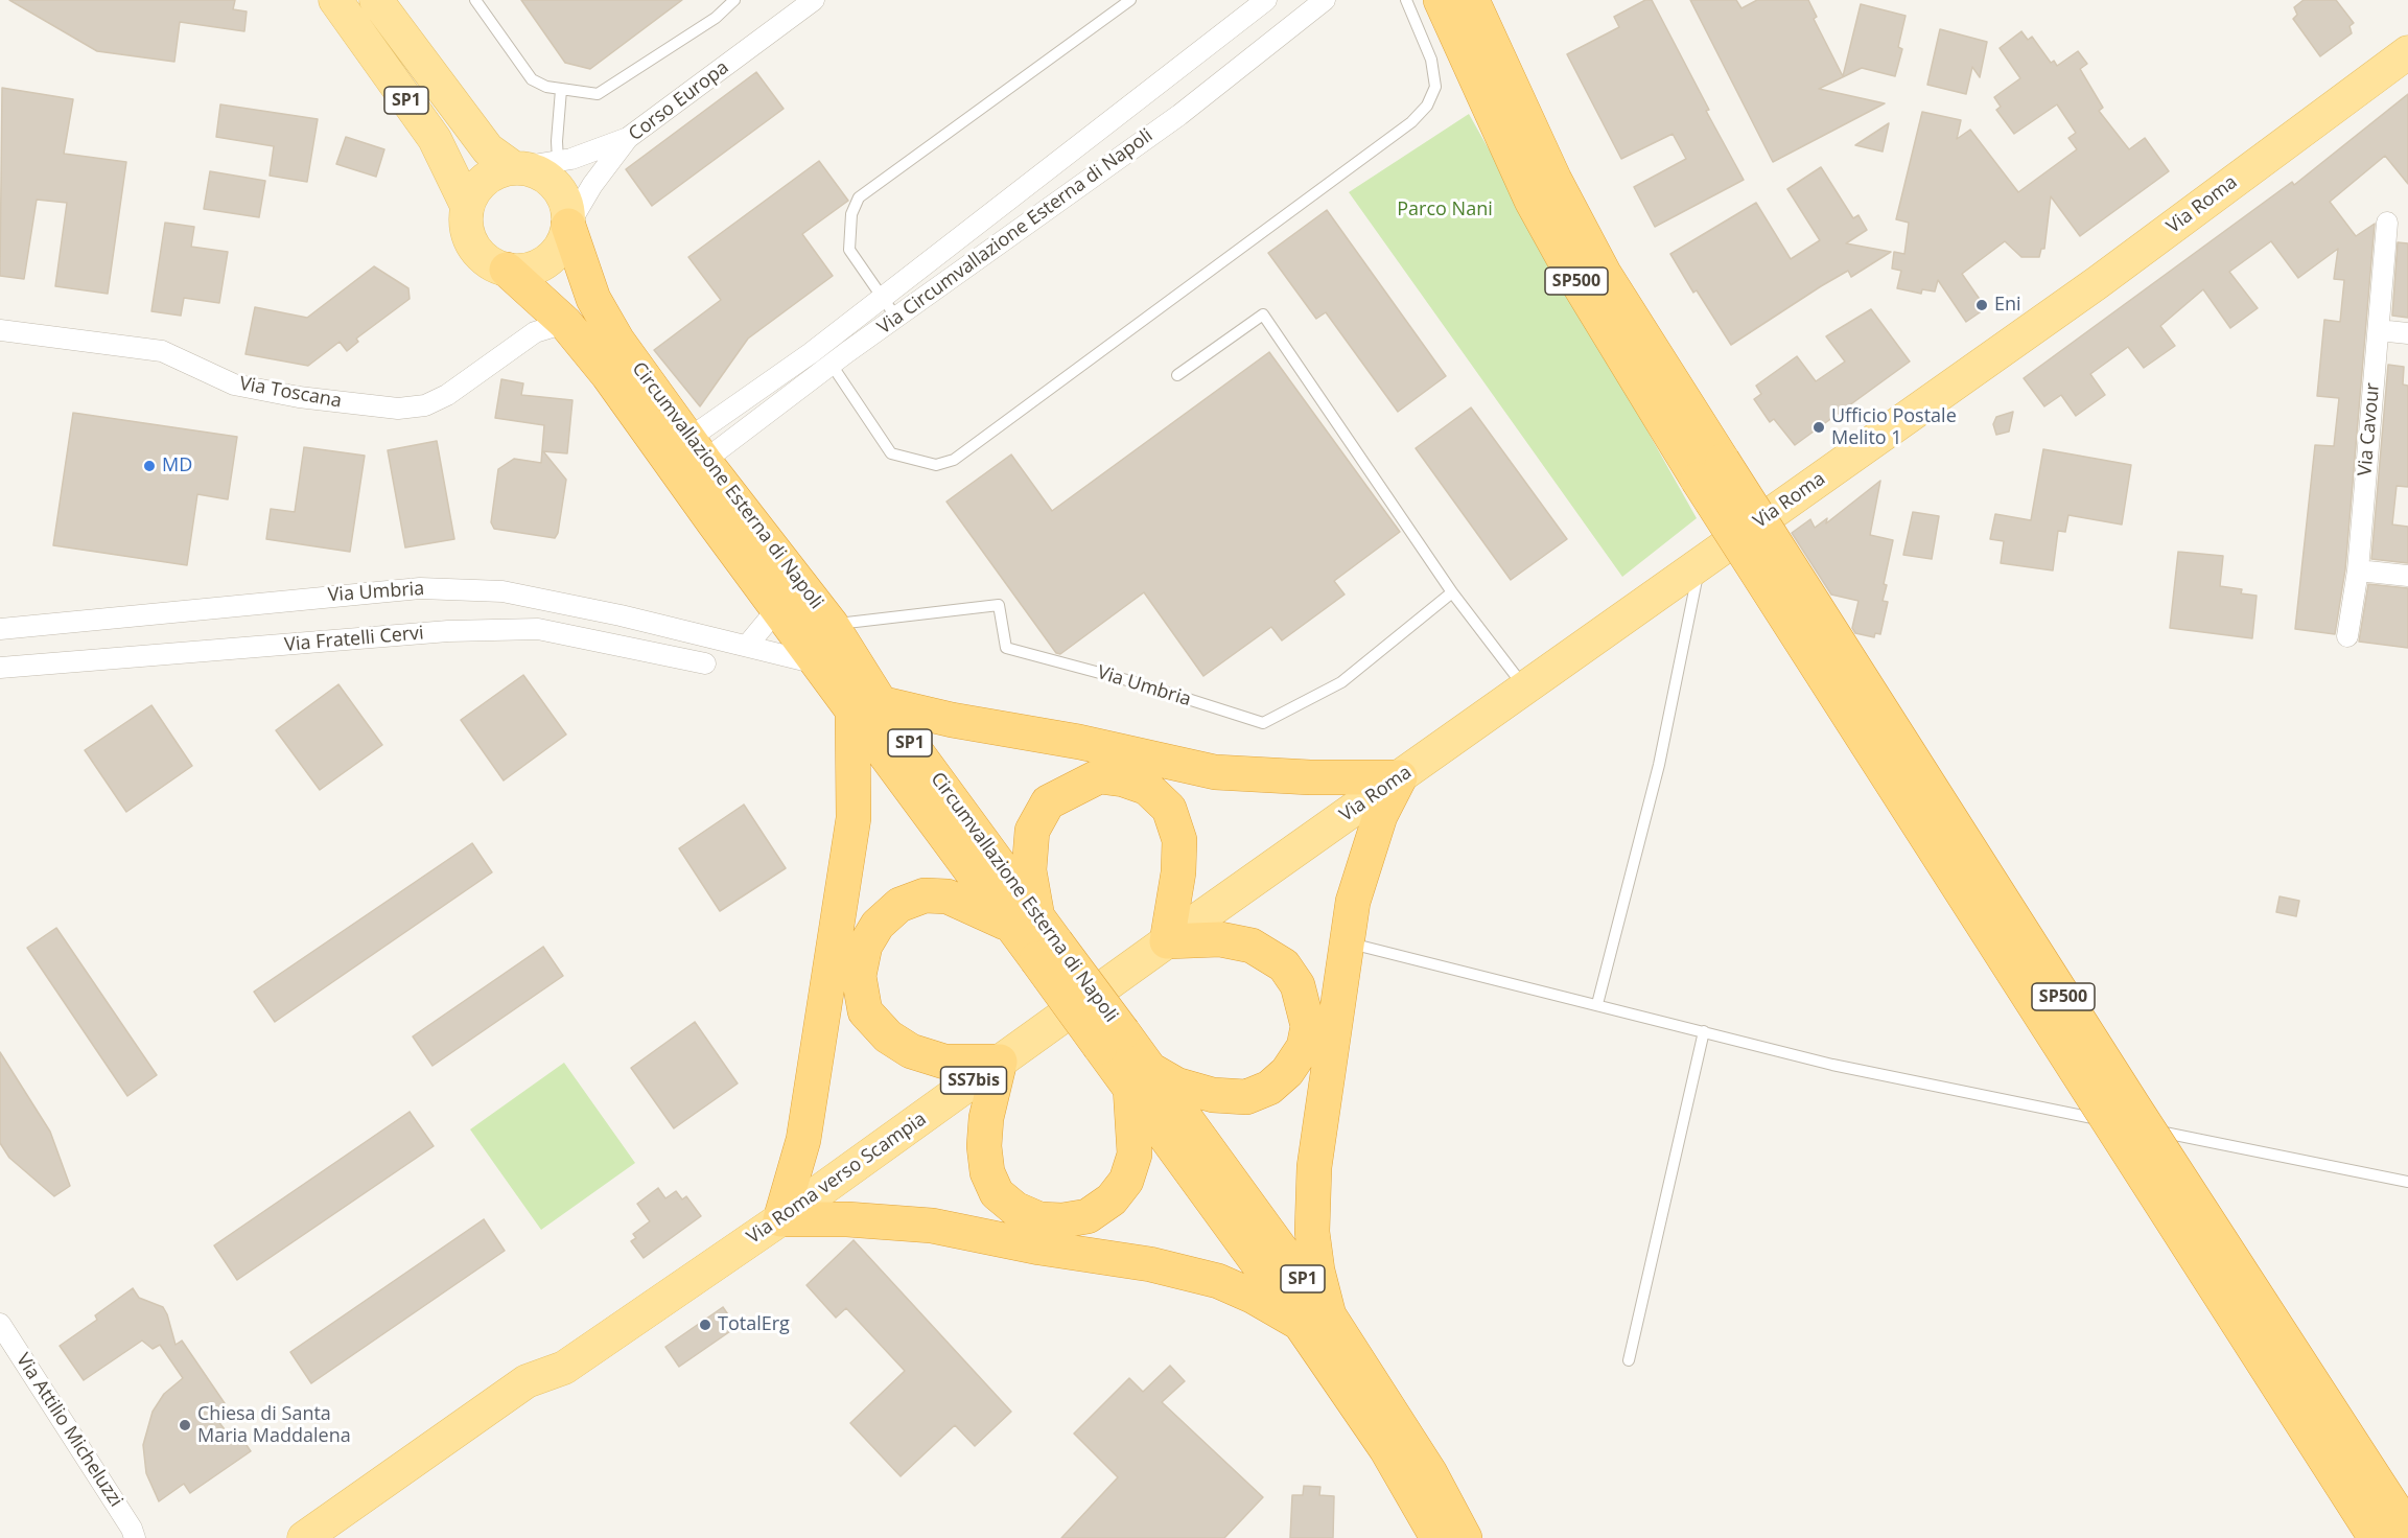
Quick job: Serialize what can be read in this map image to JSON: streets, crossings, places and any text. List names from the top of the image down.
{
  "streets": {
    "highway": ["SP1", "SP500", "Circumvallazione Esterna di Napoli"],
    "main road": ["Via Roma", "SS7bis", "Via Roma verso Scampia"],
    "street": [
      "Corso Europa",
      "Via Circumvallazione Esterna di Napoli",
      "Via Toscana",
      "Via Cavour",
      "Via Umbria",
      "Via Fratelli Cervi",
      "Via Attilio Micheluzzi"
    ]
  },
  "crossings": [
    ["SP1", "Corso Europa"],
    ["SP1", "Circumvallazione Esterna di Napoli"],
    ["Corso Europa", "Circumvallazione Esterna di Napoli"],
    ["Via Roma", "Via Roma verso Scampia"],
    ["Via Circumvallazione Esterna di Napoli", "Circumvallazione Esterna di Napoli"],
    ["Via Toscana", "Circumvallazione Esterna di Napoli"],
    ["Circumvallazione Esterna di Napoli", "Via Umbria"]
  ],
  "parks": ["Parco Nani"],
  "places": [
    "Eni",
    "Ufficio Postale Melito 1",
    "MD",
    "TotalErg",
    "Chiesa di Santa Maria Maddalena"
  ]
}
